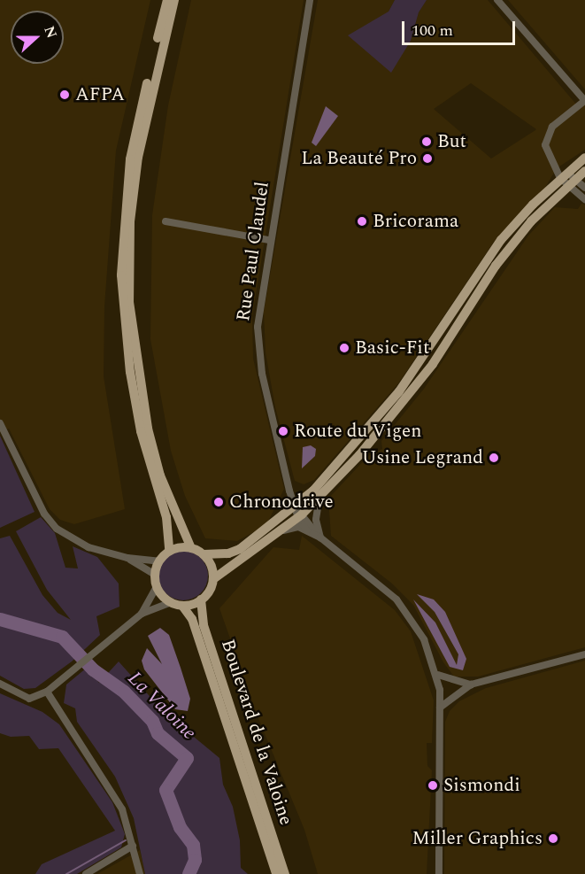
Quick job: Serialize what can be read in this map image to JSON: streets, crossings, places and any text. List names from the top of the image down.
{
  "streets": {
    "main road": ["Boulevard de la Valoine"],
    "street": ["Rue Paul Claudel"]
  },
  "water": ["La Valoine"],
  "places": [
    "AFPA",
    "But",
    "La Beauté Pro",
    "Bricorama",
    "Basic-Fit",
    "Route du Vigen",
    "Usine Legrand",
    "Chronodrive",
    "Sismondi",
    "Miller Graphics"
  ],
  "scale_bar": "100 m",
  "north": "right"
}
